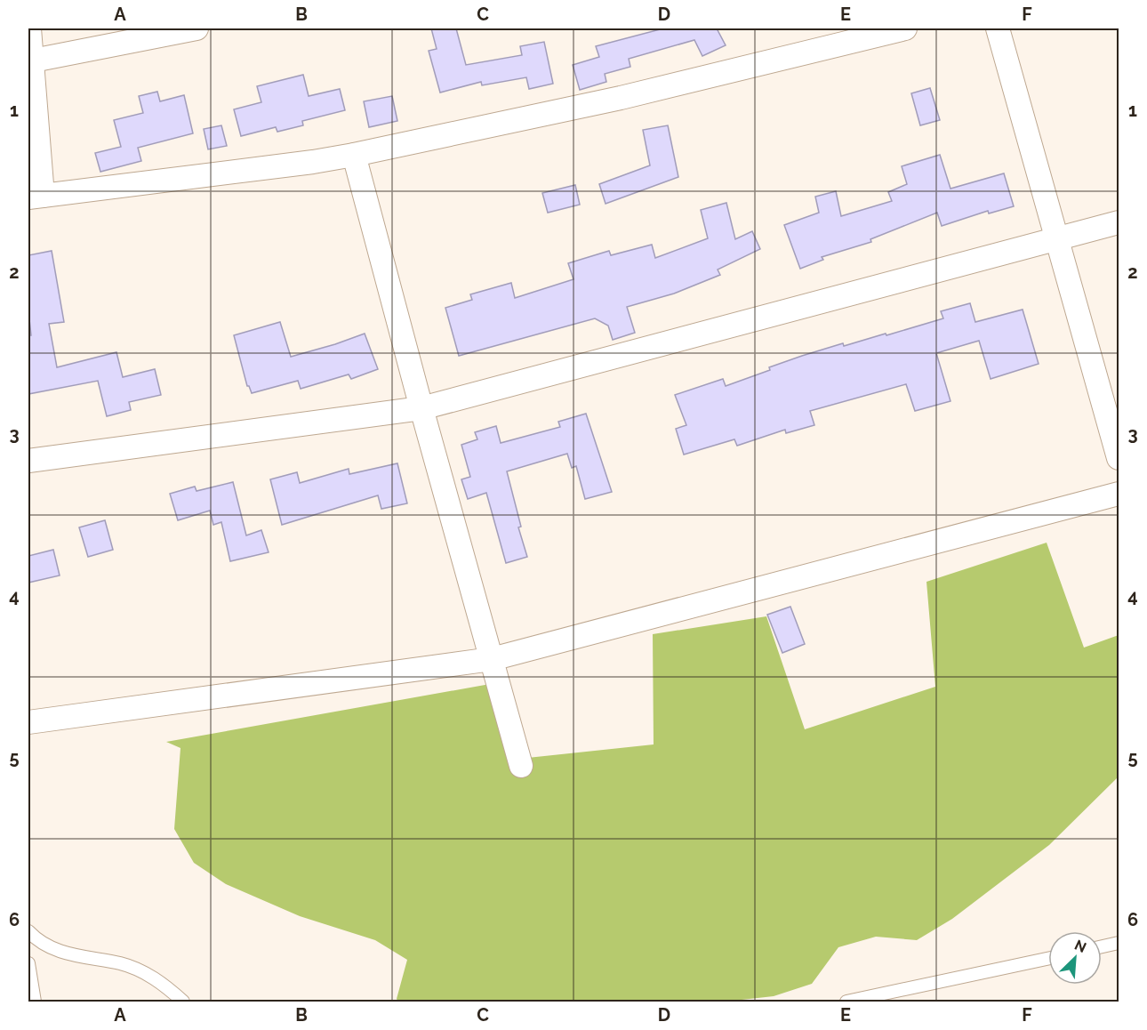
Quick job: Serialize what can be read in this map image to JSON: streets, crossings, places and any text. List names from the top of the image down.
{
  "north": "top right",
  "grid": {
    "columns": [
      "A",
      "B",
      "C",
      "D",
      "E",
      "F"
    ],
    "rows": [
      "1",
      "2",
      "3",
      "4",
      "5",
      "6"
    ]
  }
}
